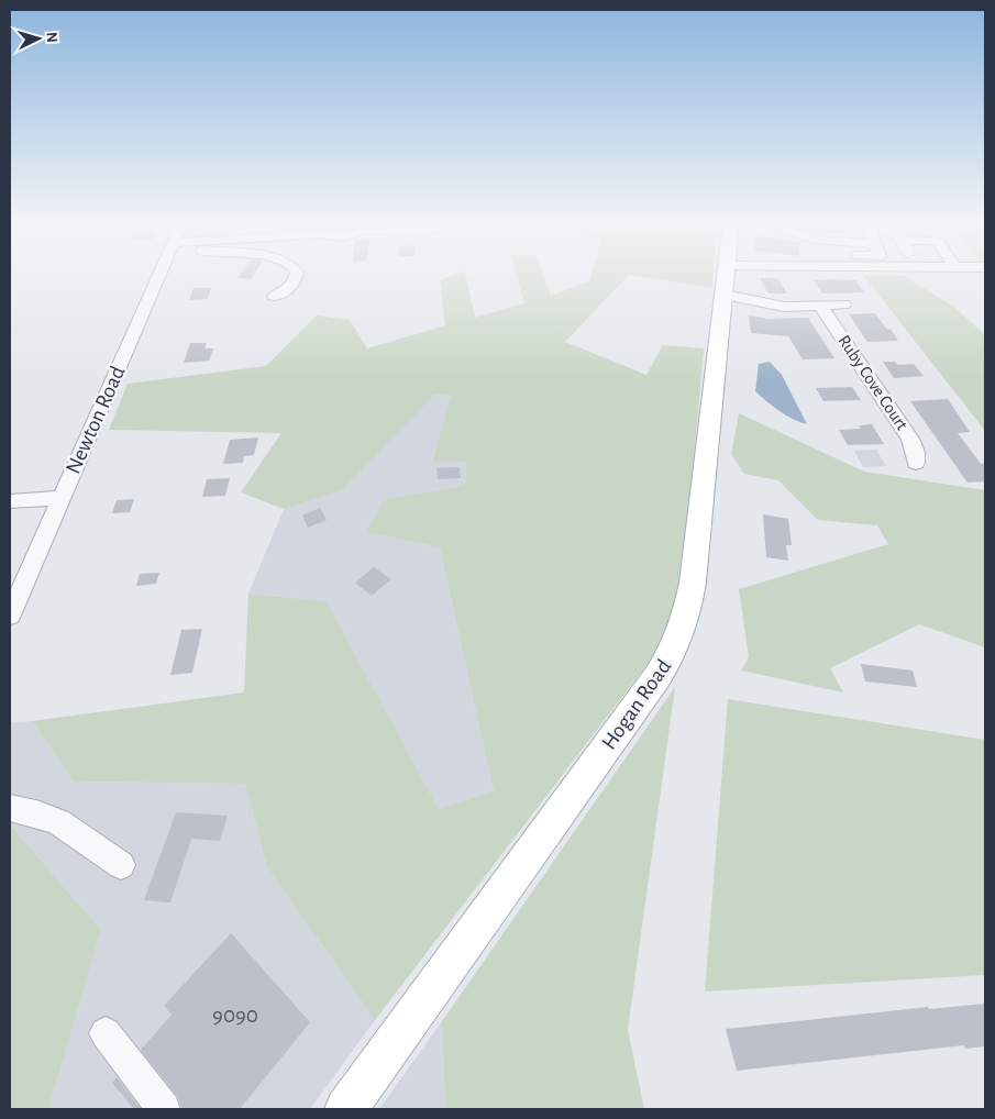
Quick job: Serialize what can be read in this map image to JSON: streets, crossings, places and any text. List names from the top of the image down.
{
  "streets": {
    "main road": ["Hogan Road"],
    "street": ["Ruby Cove Court", "Newton Road"]
  },
  "house_numbers": ["9090"],
  "north": "right"
}
